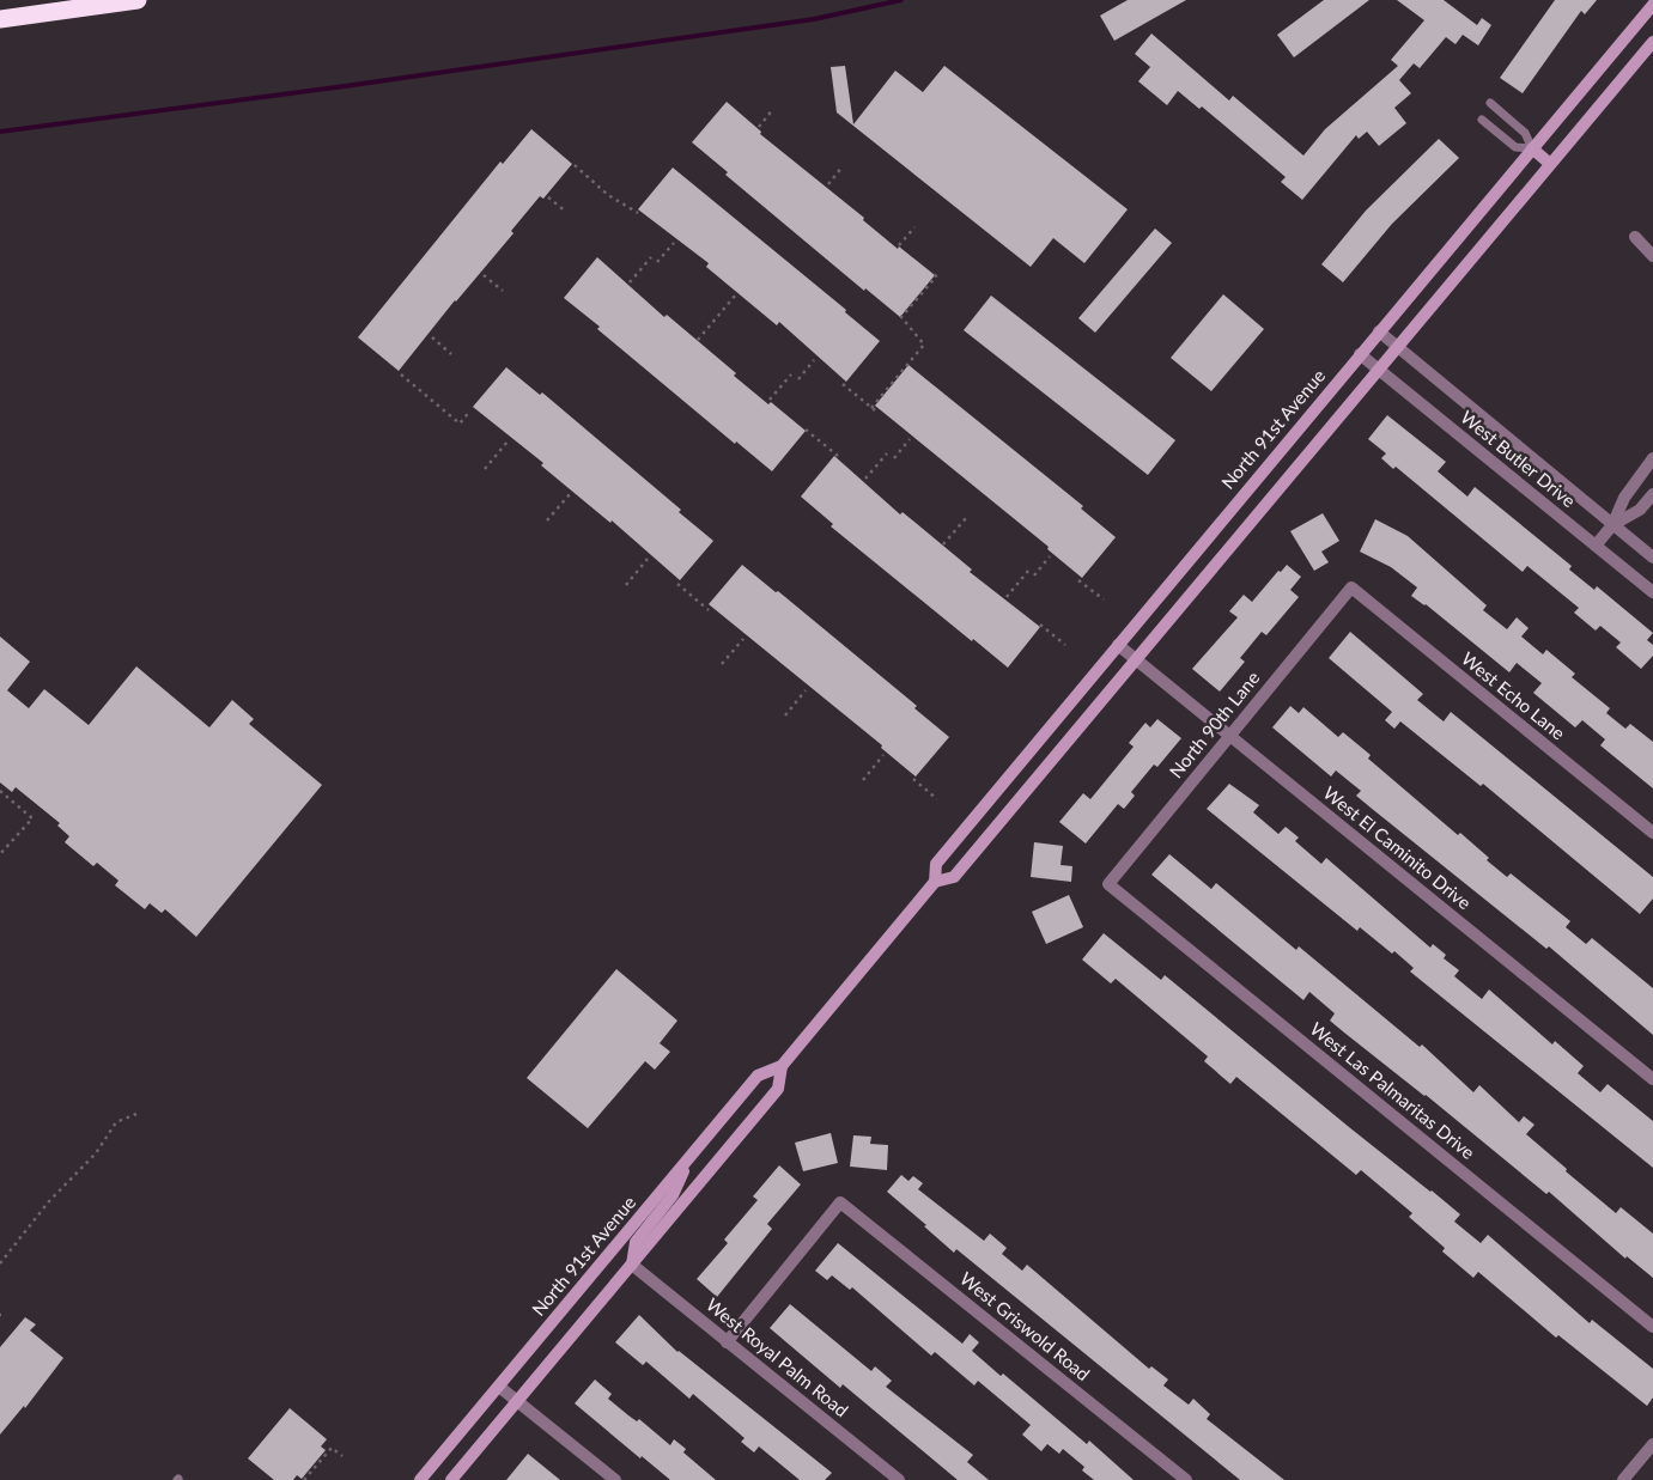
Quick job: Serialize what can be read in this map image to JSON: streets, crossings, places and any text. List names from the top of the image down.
{
  "streets": {
    "main road": ["North 91st Avenue"],
    "street": [
      "West Butler Drive",
      "West Echo Lane",
      "North 90th Lane",
      "West El Caminito Drive",
      "West Las Palmaritas Drive",
      "West Griswold Road",
      "West Royal Palm Road"
    ]
  },
  "crossings": [
    ["North 91st Avenue", "West Butler Drive"],
    ["North 91st Avenue", "West El Caminito Drive"],
    ["North 91st Avenue", "West Royal Palm Road"],
    ["West Echo Lane", "North 90th Lane"],
    ["North 90th Lane", "West El Caminito Drive"],
    ["North 90th Lane", "West Las Palmaritas Drive"],
    ["West Griswold Road", "West Royal Palm Road"]
  ]
}
